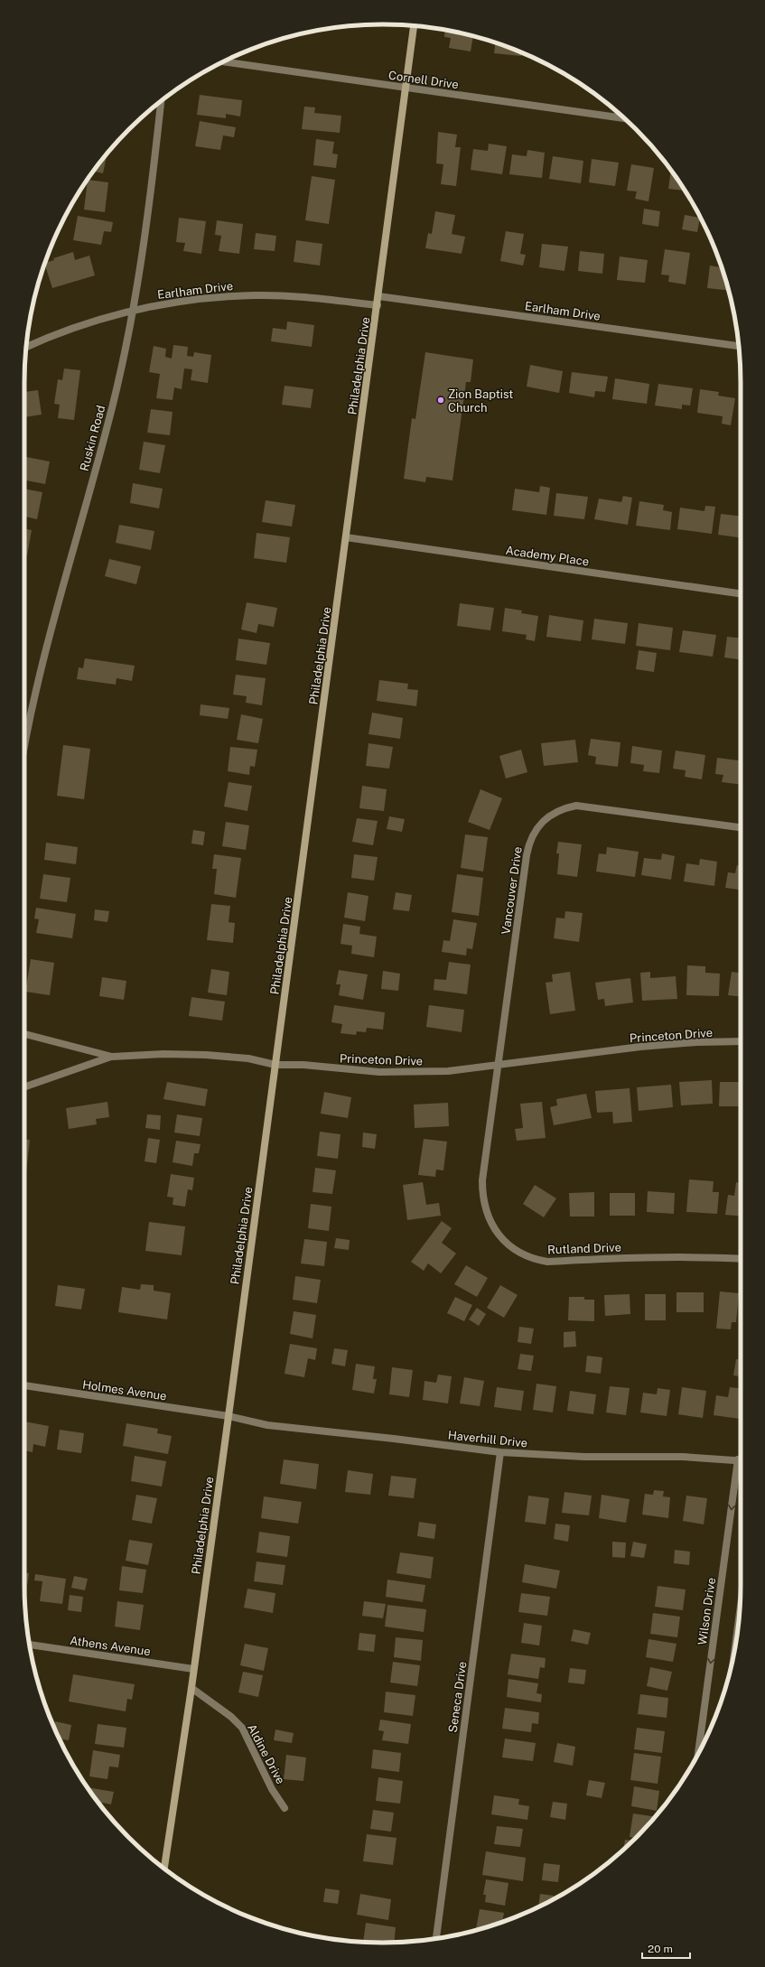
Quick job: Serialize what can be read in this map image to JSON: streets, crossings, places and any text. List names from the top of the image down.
{
  "streets": {
    "main road": ["Philadelphia Drive"],
    "street": [
      "Cornell Drive",
      "Earlham Drive",
      "Ruskin Road",
      "Academy Place",
      "Vancouver Drive",
      "Princeton Drive",
      "Rutland Drive",
      "Holmes Avenue",
      "Haverhill Drive",
      "Wilson Drive",
      "Athens Avenue",
      "Seneca Drive",
      "Aldine Drive"
    ]
  },
  "crossings": [
    ["Cornell Drive", "Philadelphia Drive"],
    ["Earlham Drive", "Philadelphia Drive"],
    ["Earlham Drive", "Ruskin Road"],
    ["Philadelphia Drive", "Academy Place"],
    ["Philadelphia Drive", "Princeton Drive"],
    ["Philadelphia Drive", "Holmes Avenue"],
    ["Philadelphia Drive", "Haverhill Drive"],
    ["Philadelphia Drive", "Athens Avenue"],
    ["Philadelphia Drive", "Aldine Drive"],
    ["Vancouver Drive", "Princeton Drive"],
    ["Vancouver Drive", "Rutland Drive"],
    ["Princeton Drive", "Rutland Drive"],
    ["Holmes Avenue", "Haverhill Drive"],
    ["Haverhill Drive", "Wilson Drive"],
    ["Haverhill Drive", "Seneca Drive"]
  ],
  "one_way": ["Wilson Drive"],
  "places": ["Zion Baptist Church"],
  "scale_bar": "20 m"
}
